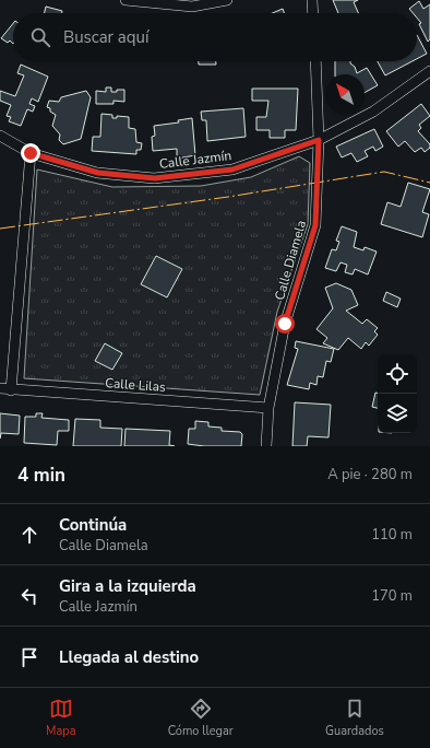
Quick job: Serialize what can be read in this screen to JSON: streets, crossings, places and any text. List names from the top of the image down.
{
  "streets": {
    "street": ["Calle Jazmín", "Calle Diamela", "Calle Lilas"]
  },
  "crossings": [
    ["Calle Jazmín", "Calle Diamela"],
    ["Calle Diamela", "Calle Lilas"]
  ],
  "north": "top left",
  "page": {
    "search": "Buscar aquí",
    "heading": ["4 min", "A pie · 280 m"],
    "list": [
      ["Continúa", "Calle Diamela", "110 m"],
      ["Gira a la izquierda", "Calle Jazmín", "170 m"],
      "Llegada al destino"
    ],
    "nav": ["Mapa", "Cómo llegar", "Guardados"]
  }
}
